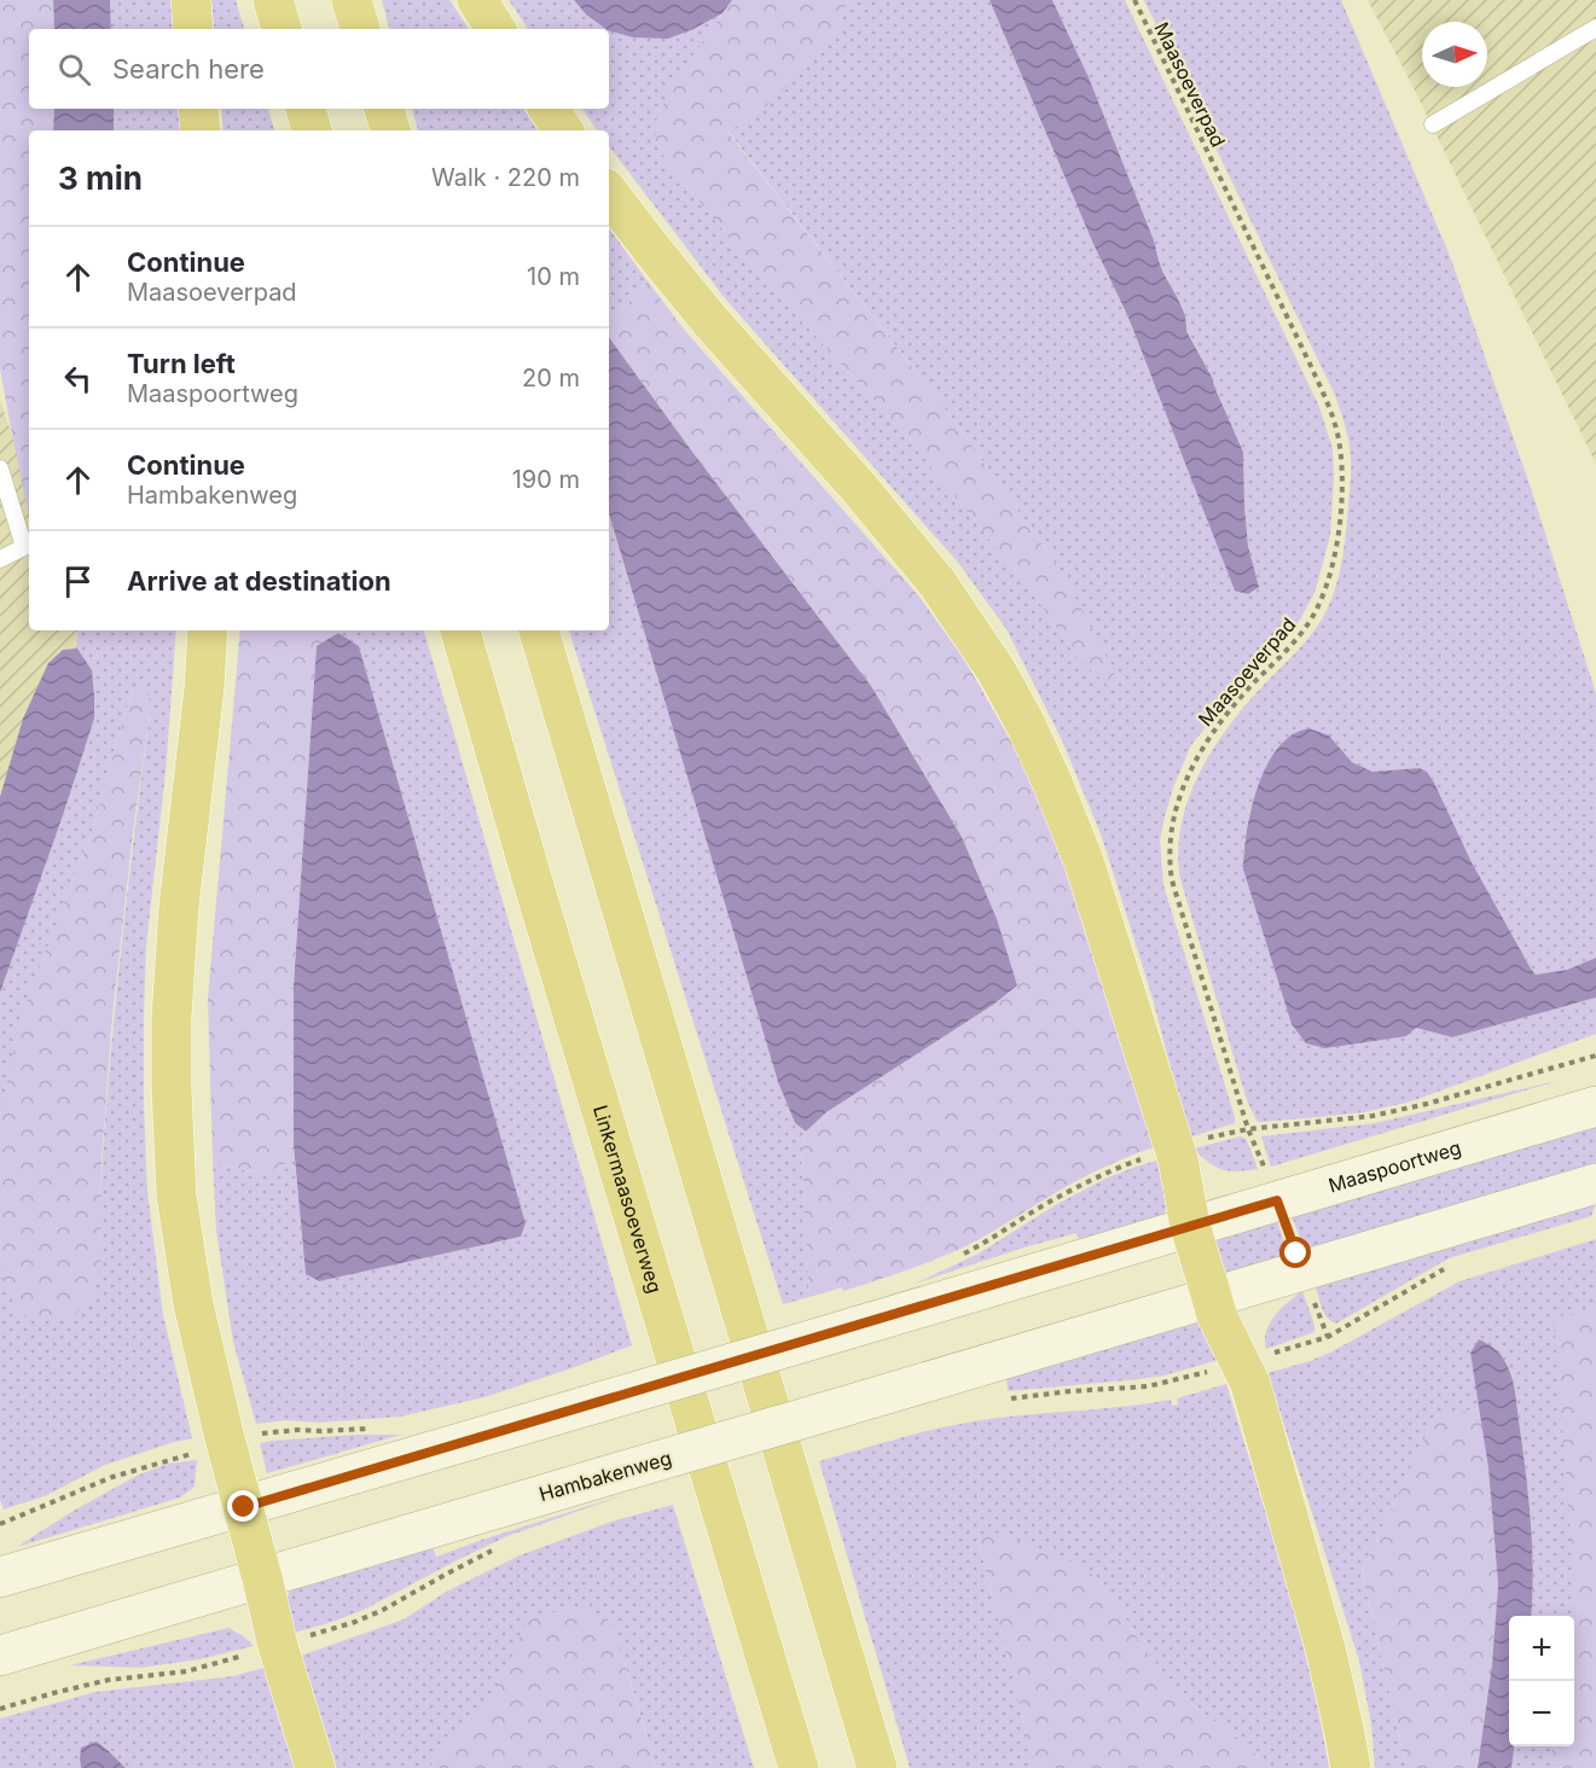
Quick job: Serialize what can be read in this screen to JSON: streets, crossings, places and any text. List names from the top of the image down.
{
  "streets": {
    "highway": ["Linkermaasoeverweg"],
    "main road": ["Maaspoortweg", "Hambakenweg"],
    "path": ["Maasoeverpad"]
  },
  "crossings": [
    ["Maasoeverpad", "Maaspoortweg"]
  ],
  "north": "right",
  "page": {
    "search": "Search here",
    "heading": ["3 min", "Walk · 220 m"],
    "list": [
      ["Continue", "Maasoeverpad", "10 m"],
      ["Turn left", "Maaspoortweg", "20 m"],
      ["Continue", "Hambakenweg", "190 m"],
      "Arrive at destination"
    ],
    "map_buttons": ["+", "−"]
  }
}
